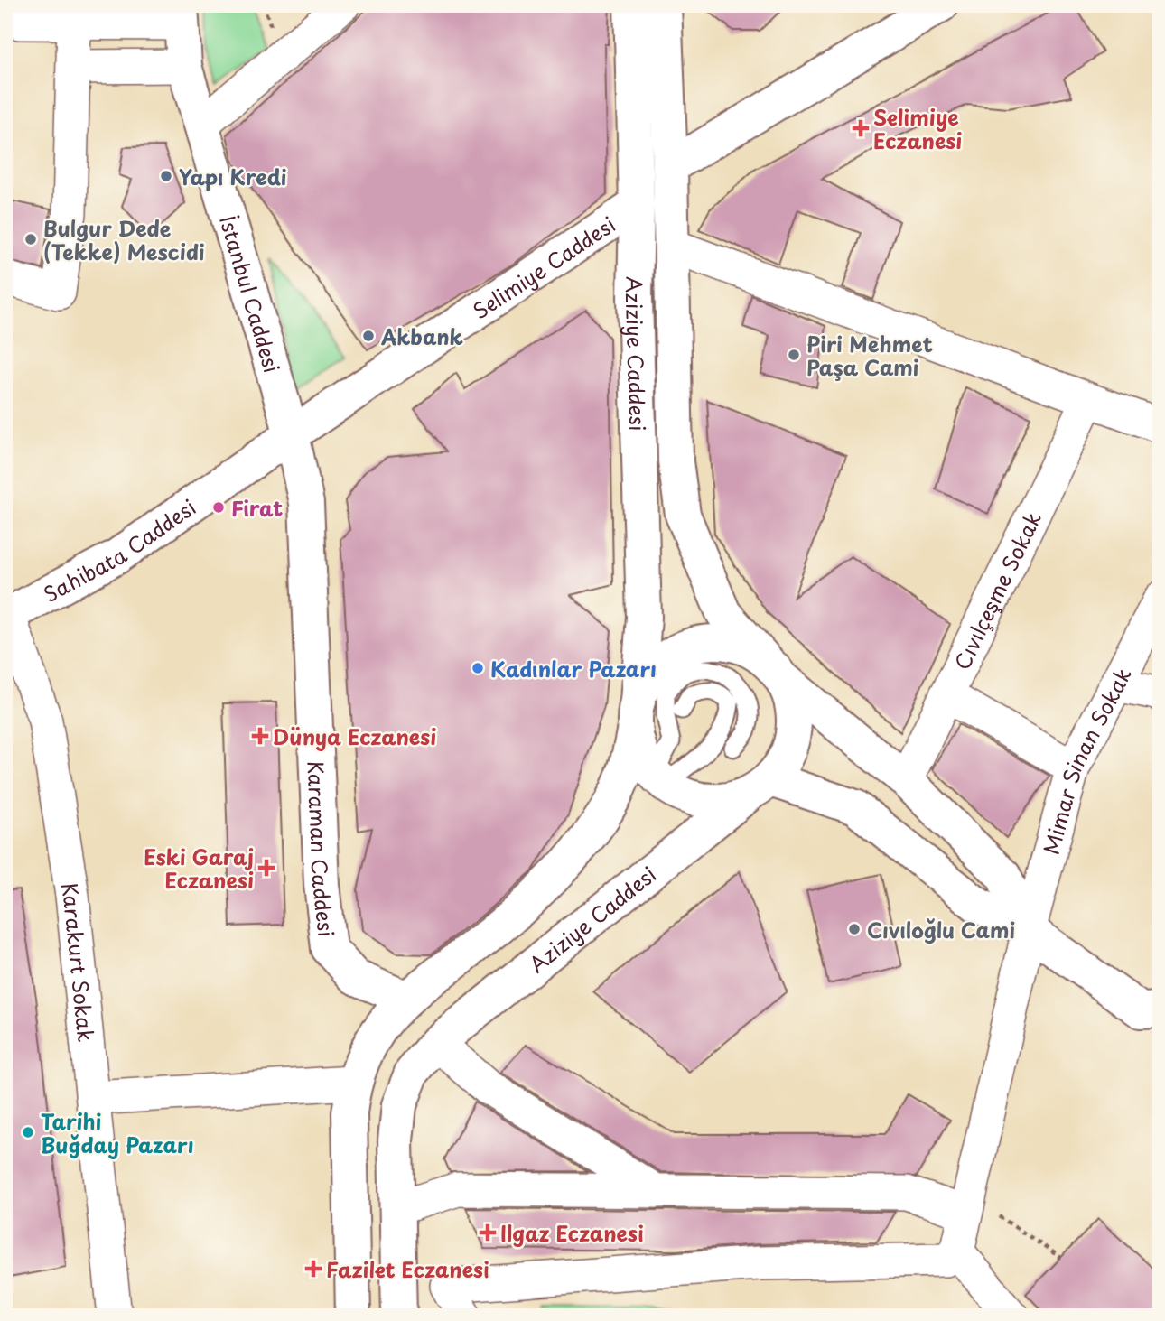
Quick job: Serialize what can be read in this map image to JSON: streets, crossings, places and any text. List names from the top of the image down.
{
  "streets": {
    "main road": [
      "Selimiye Caddesi",
      "İstanbul Caddesi",
      "Aziziye Caddesi",
      "Sahibata Caddesi",
      "Karaman Caddesi"
    ],
    "street": ["Cıvılçeşme Sokak", "Mimar Sinan Sokak", "Karakurt Sokak"]
  },
  "crossings": [
    ["Selimiye Caddesi", "İstanbul Caddesi"],
    ["Selimiye Caddesi", "Aziziye Caddesi"],
    ["Selimiye Caddesi", "Sahibata Caddesi"],
    ["Selimiye Caddesi", "Karaman Caddesi"],
    ["İstanbul Caddesi", "Sahibata Caddesi"],
    ["İstanbul Caddesi", "Karaman Caddesi"],
    ["Aziziye Caddesi", "Karaman Caddesi"],
    ["Sahibata Caddesi", "Karaman Caddesi"],
    ["Sahibata Caddesi", "Karakurt Sokak"]
  ],
  "places": {
    "health": [
      "Selimiye Eczanesi",
      "Dünya Eczanesi",
      "Eski Garaj Eczanesi",
      "Ilgaz Eczanesi",
      "Fazilet Eczanesi"
    ],
    "other": [
      "Yapı Kredi",
      "Bulgur Dede (Tekke) Mescidi",
      "Akbank",
      "Piri Mehmet Paşa Cami",
      "Firat",
      "Kadınlar Pazarı",
      "Cıvıloğlu Cami",
      "Tarihi Buğday Pazarı"
    ]
  }
}
